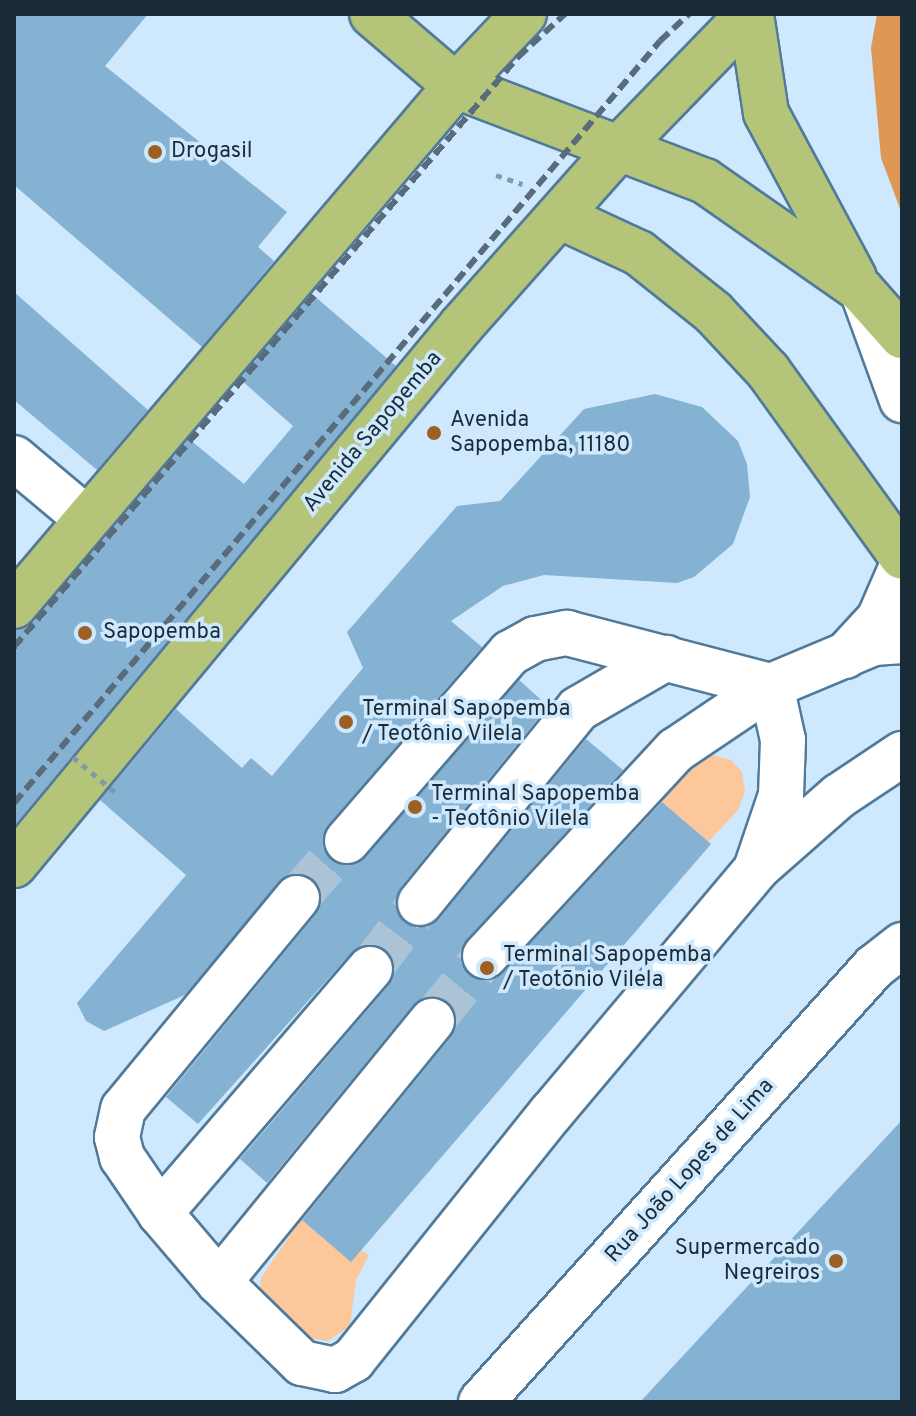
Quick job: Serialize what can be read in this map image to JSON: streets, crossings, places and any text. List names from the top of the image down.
{
  "streets": {
    "main road": ["Avenida Sapopemba"],
    "street": ["Rua João Lopes de Lima"]
  },
  "places": [
    "Drogasil",
    "Avenida Sapopemba, 11180",
    "Sapopemba",
    "Terminal Sapopemba / Teotônio Vilela",
    "Terminal Sapopemba - Teotônio Vilela",
    "Terminal Sapopemba / Teotõnio Vilela",
    "Supermercado Negreiros"
  ]
}
